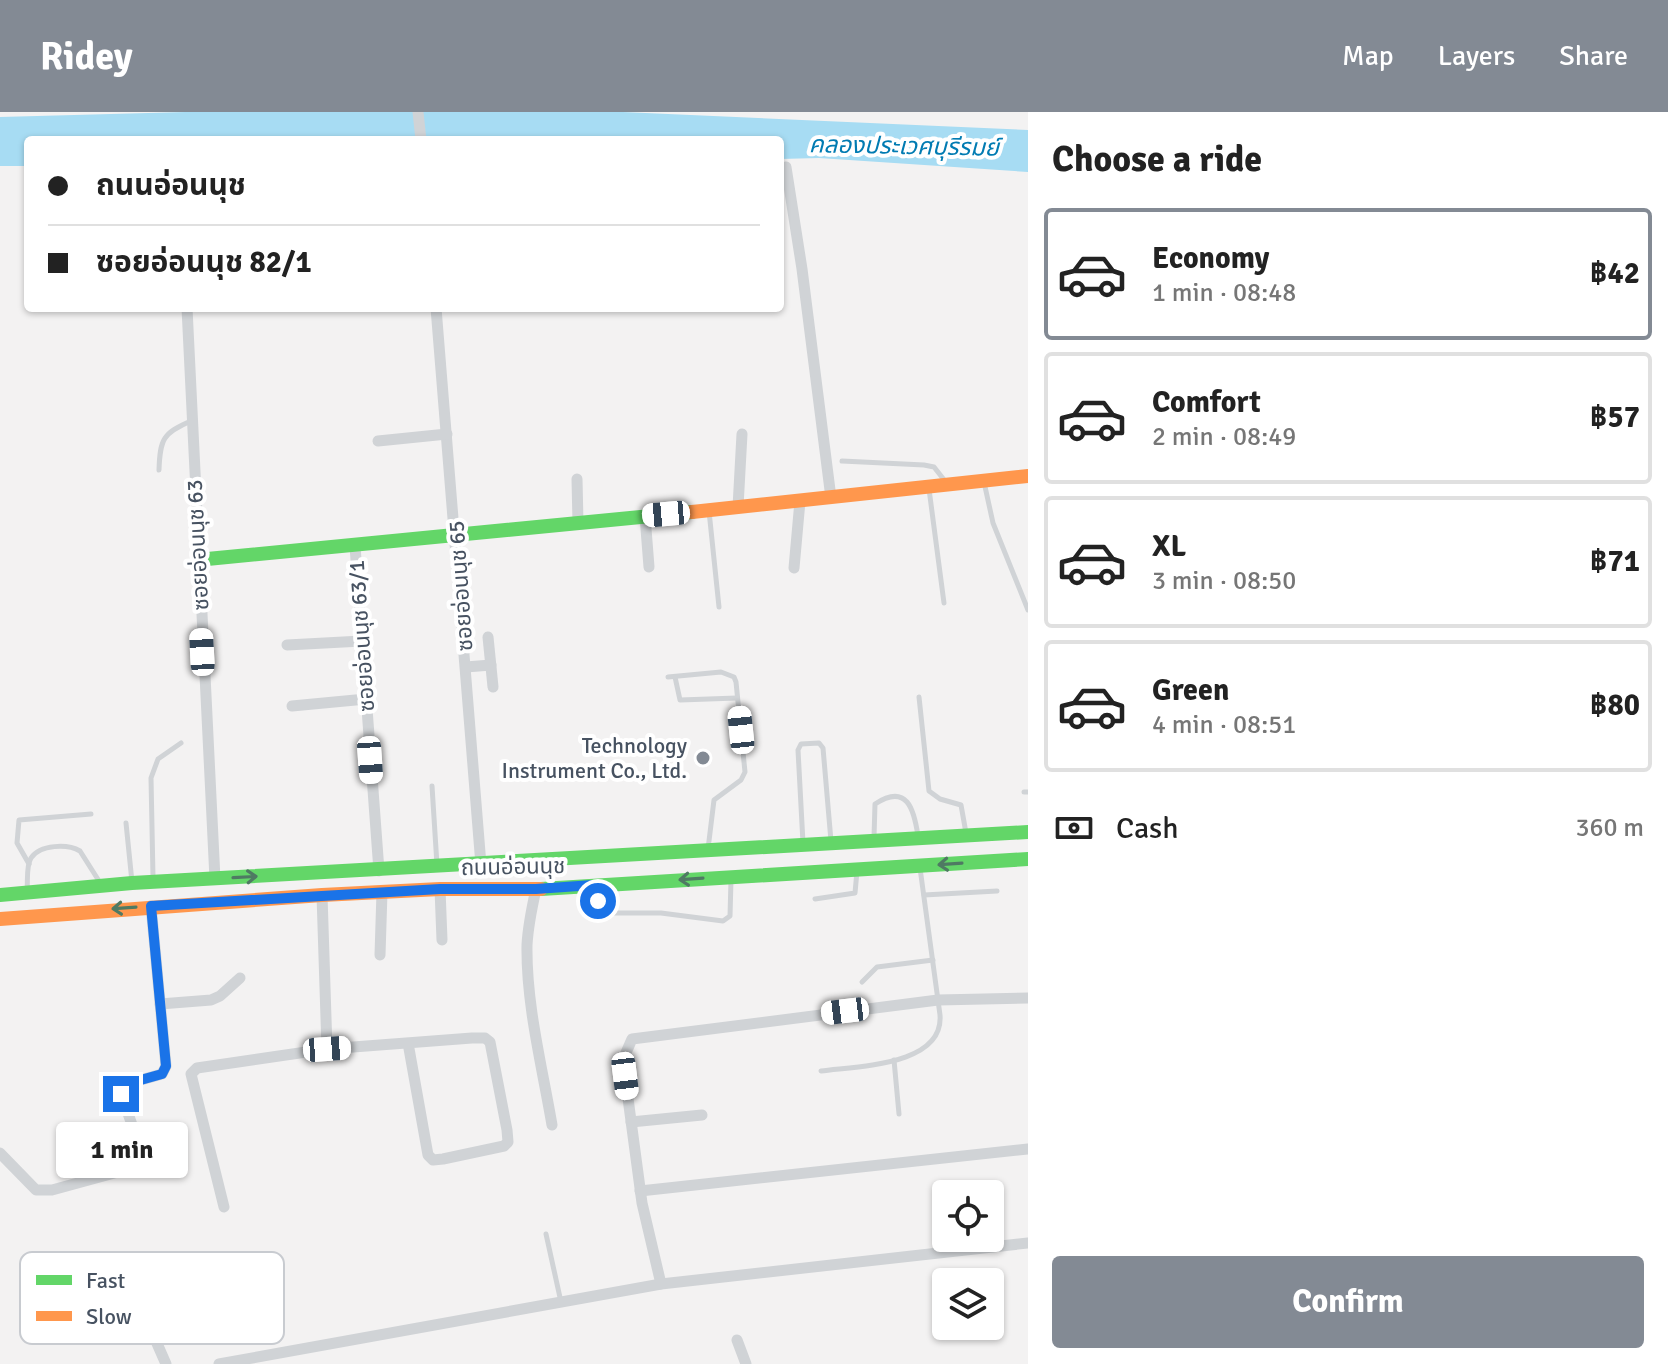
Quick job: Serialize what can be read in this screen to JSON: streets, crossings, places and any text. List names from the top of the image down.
{
  "streets": {
    "main road": ["ถนนอ่อนนุช"],
    "street": ["ซอยอ่อนนุช 63", "ซอยอ่อนนุช 65", "ซอยอ่อนนุช 63/1"]
  },
  "crossings": [
    ["ซอยอ่อนนุช 63", "ถนนอ่อนนุช"],
    ["ซอยอ่อนนุช 65", "ถนนอ่อนนุช"],
    ["ซอยอ่อนนุช 63/1", "ถนนอ่อนนุช"]
  ],
  "water": ["คลองประเวศบุรีรมย์"],
  "places": ["Technology Instrument Co., Ltd."],
  "legend": ["Fast", "Slow"],
  "page": {
    "header": "Ridey",
    "nav": ["Map", "Layers", "Share"],
    "heading": "Choose a ride",
    "banner": ["ถนนอ่อนนุช", "ซอยอ่อนนุช 82/1"],
    "list": [
      {
        "name": "Economy",
        "note": "1 min · 08:48",
        "value": "฿42"
      },
      {
        "name": "Comfort",
        "note": "2 min · 08:49",
        "value": "฿57"
      },
      {
        "name": "XL",
        "note": "3 min · 08:50",
        "value": "฿71"
      },
      {
        "name": "Green",
        "note": "4 min · 08:51",
        "value": "฿80"
      }
    ],
    "pay": ["Cash", "360 m"],
    "bubble": "1 min",
    "buttons": "Confirm"
  }
}
